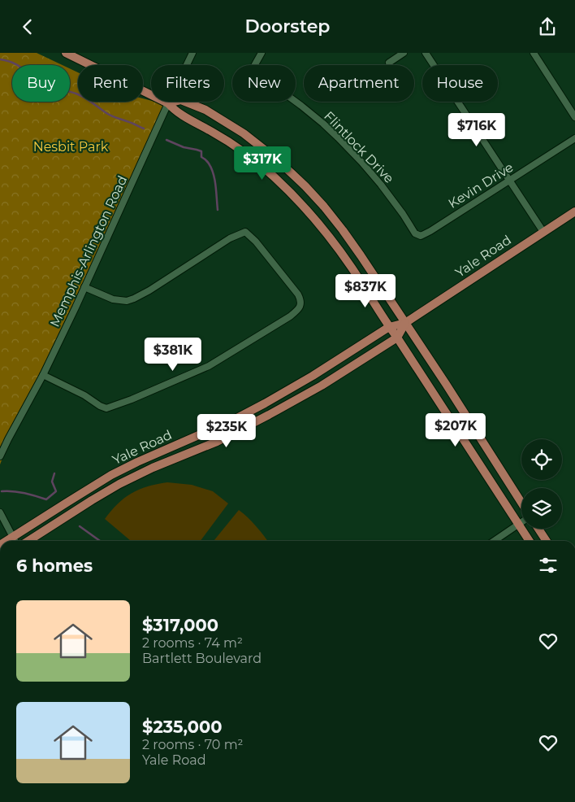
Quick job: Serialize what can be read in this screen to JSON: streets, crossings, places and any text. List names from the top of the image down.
{
  "streets": {
    "main road": ["Yale Road"],
    "street": ["Flintlock Drive", "Kevin Drive", "Memphis-Arlington Road"]
  },
  "crossings": [
    ["Flintlock Drive", "Kevin Drive"]
  ],
  "parks": ["Nesbit Park"],
  "page": {
    "header": "Doorstep",
    "chip": [
      "Buy",
      "Rent",
      "Filters",
      "New",
      "Apartment",
      "House"
    ],
    "price": [
      "$716K",
      "$317K",
      "$837K",
      "$381K",
      "$207K",
      "$235K"
    ],
    "heading": "6 homes",
    "list": [
      {
        "name": "$317,000",
        "note": "2 rooms · 74 m² · Bartlett Boulevard"
      },
      {
        "name": "$235,000",
        "note": "2 rooms · 70 m² · Yale Road"
      }
    ]
  }
}
